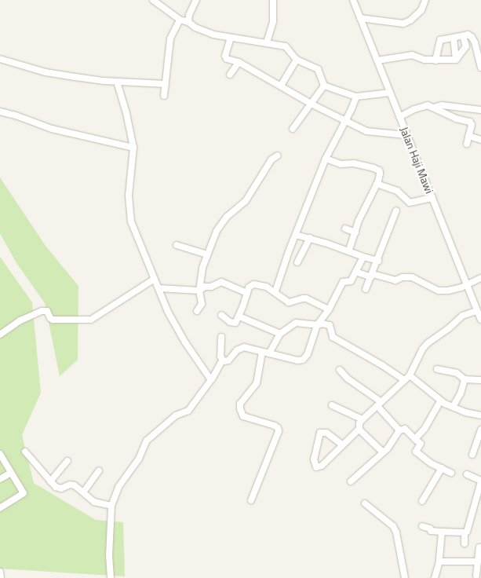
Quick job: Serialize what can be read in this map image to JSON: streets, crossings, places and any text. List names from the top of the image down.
{
  "streets": {
    "street": ["Jalan Haji Mawi"]
  }
}
